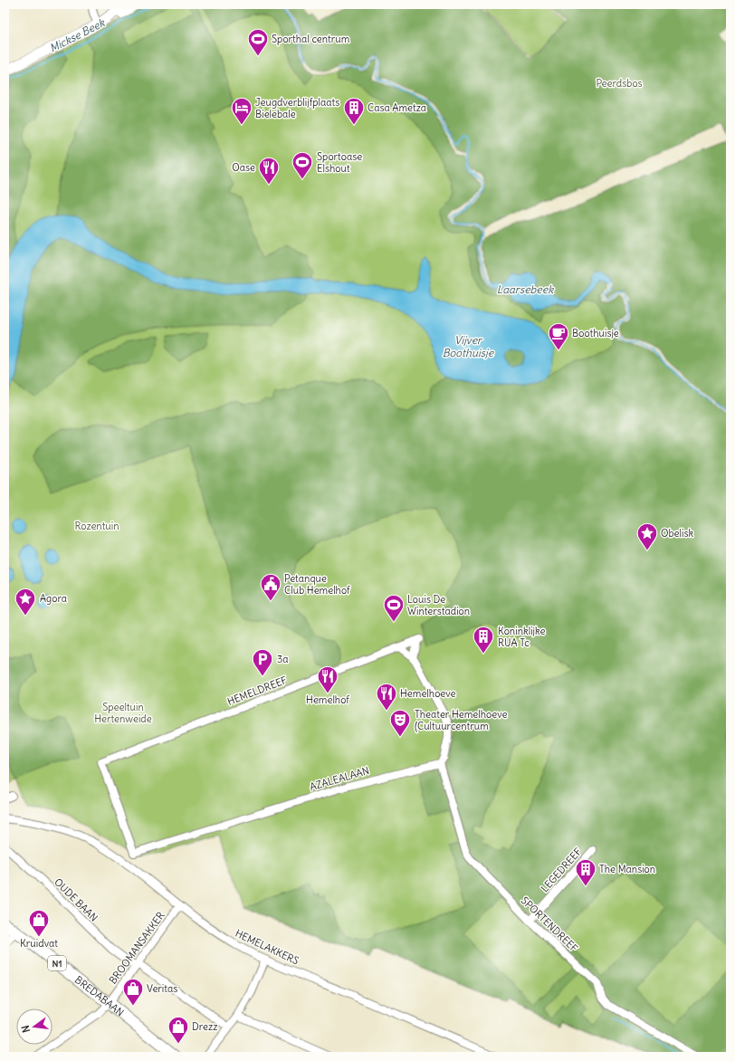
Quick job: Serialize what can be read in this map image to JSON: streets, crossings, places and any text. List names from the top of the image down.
{
  "streets": {
    "main road": ["N1", "BREDABAAN"],
    "street": [
      "HEMELDREEF",
      "AZALEALAAN",
      "LEGEDREEF",
      "OUDE BAAN",
      "SPORTENDREEF",
      "HEMELAKKERS",
      "BROOMANSAKKER"
    ]
  },
  "crossings": [
    ["HEMELDREEF", "AZALEALAAN"],
    ["AZALEALAAN", "SPORTENDREEF"],
    ["LEGEDREEF", "SPORTENDREEF"],
    ["OUDE BAAN", "BROOMANSAKKER"],
    ["HEMELAKKERS", "BROOMANSAKKER"],
    ["BROOMANSAKKER", "BREDABAAN"]
  ],
  "water": ["Mickse Beek", "Laarsebeek", "Vijver Boothuisje"],
  "parks": ["Peerdsbos", "Rozentuin", "Speeltuin Hertenweide"],
  "places": {
    "sports": ["Sporthal centrum", "Sportoase Elshout", "Louis De Winterstadion"],
    "hotel": ["Jeugdverblijfplaats Bielebale"],
    "building": ["Casa Ametza", "Koninklijke RUA Tc", "The Mansion"],
    "restaurant": ["Oase", "Hemelhof", "Hemelhoeve"],
    "cafe": ["Boothuisje"],
    "place": ["Obelisk", "Agora"],
    "public building": ["Petanque Club Hemelhof"],
    "parking": ["3a"],
    "theatre": ["Theater Hemelhoeve (Cultuurcentrum"],
    "shop": ["Kruidvat", "Veritas", "Drezz"]
  },
  "north": "left"
}
